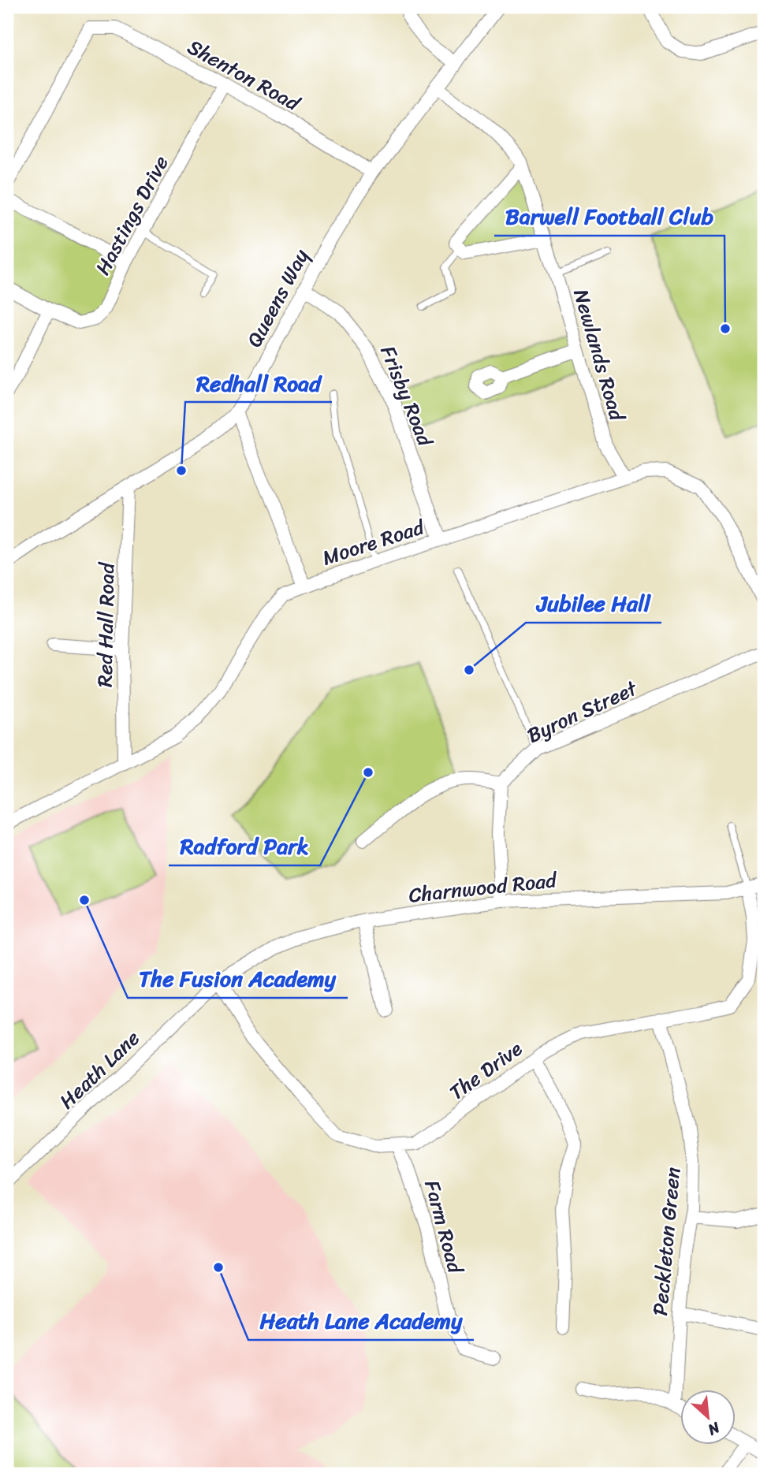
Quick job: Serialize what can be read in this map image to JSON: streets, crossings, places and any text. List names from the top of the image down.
{
  "streets": {
    "street": [
      "Shenton Road",
      "Hastings Drive",
      "Queens Way",
      "Newlands Road",
      "Frisby Road",
      "Moore Road",
      "Red Hall Road",
      "Byron Street",
      "Charnwood Road",
      "Heath Lane",
      "The Drive",
      "Farm Road",
      "Peckleton Green"
    ]
  },
  "crossings": [
    ["Shenton Road", "Hastings Drive"],
    ["Shenton Road", "Queens Way"],
    ["Queens Way", "Newlands Road"],
    ["Queens Way", "Frisby Road"],
    ["Queens Way", "Red Hall Road"],
    ["Newlands Road", "Moore Road"],
    ["Frisby Road", "Moore Road"],
    ["Moore Road", "Red Hall Road"],
    ["Charnwood Road", "Heath Lane"],
    ["Charnwood Road", "The Drive"],
    ["Heath Lane", "The Drive"],
    ["The Drive", "Farm Road"],
    ["The Drive", "Peckleton Green"]
  ],
  "places": [
    "Barwell Football Club",
    "Redhall Road",
    "Jubilee Hall",
    "Radford Park",
    "The Fusion Academy",
    "Heath Lane Academy"
  ],
  "north": "bottom right"
}
